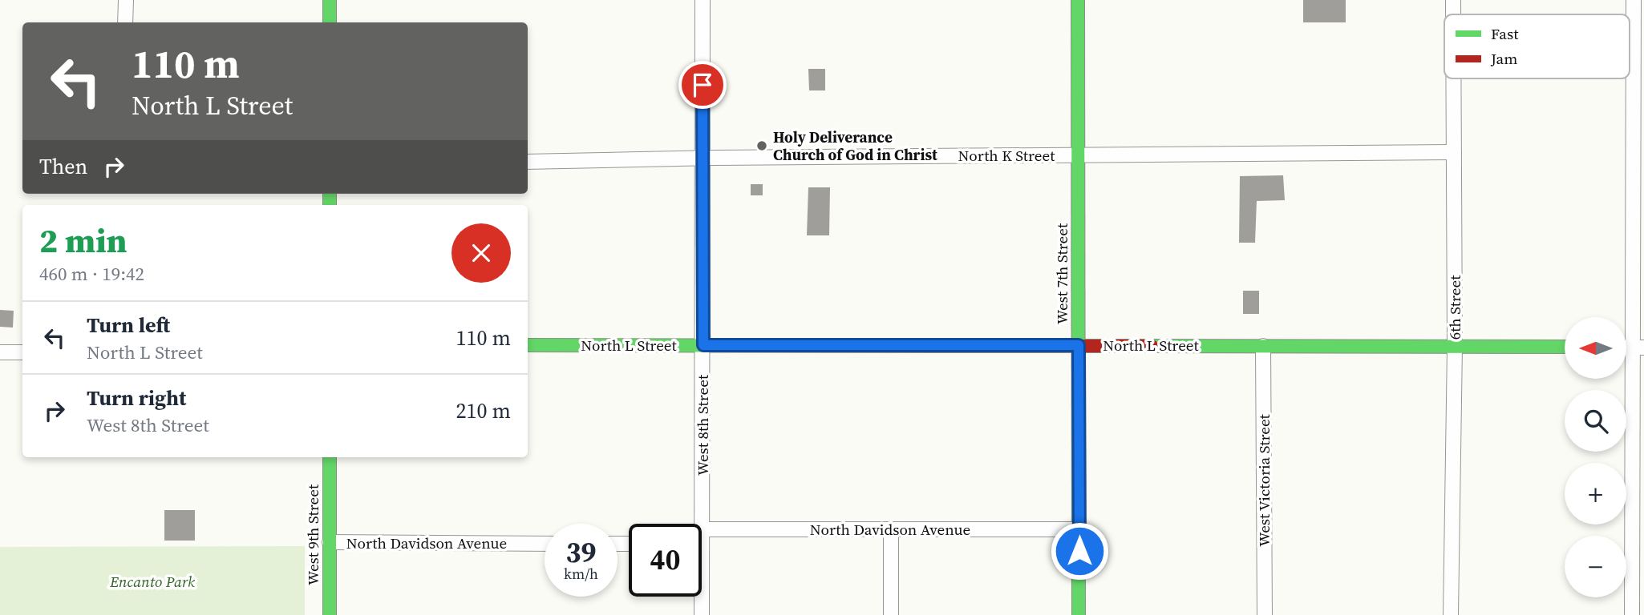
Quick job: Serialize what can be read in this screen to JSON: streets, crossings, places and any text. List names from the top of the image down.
{
  "streets": {
    "street": [
      "North K Street",
      "West 7th Street",
      "6th Street",
      "North L Street",
      "West 8th Street",
      "West Victoria Street",
      "North Davidson Avenue",
      "West 9th Street"
    ]
  },
  "crossings": [
    ["North K Street", "West 7th Street"],
    ["North K Street", "6th Street"],
    ["North K Street", "West 8th Street"],
    ["West 7th Street", "North L Street"],
    ["West 7th Street", "North Davidson Avenue"],
    ["6th Street", "North L Street"],
    ["North L Street", "West 8th Street"],
    ["North L Street", "West Victoria Street"],
    ["North Davidson Avenue", "West 9th Street"]
  ],
  "parks": ["Encanto Park"],
  "places": ["Holy Deliverance Church of God in Christ"],
  "legend": ["Fast", "Jam"],
  "north": "left",
  "page": {
    "turn": ["110 m", "North L Street"],
    "then": "Then",
    "heading": ["2 min", "460 m · 19:42"],
    "list": [
      {
        "name": "Turn left",
        "note": "North L Street",
        "value": "110 m"
      },
      {
        "name": "Turn right",
        "note": "West 8th Street",
        "value": "210 m"
      }
    ],
    "map_buttons": ["+", "−"],
    "speed": "39 km/h",
    "limit": "40"
  }
}
